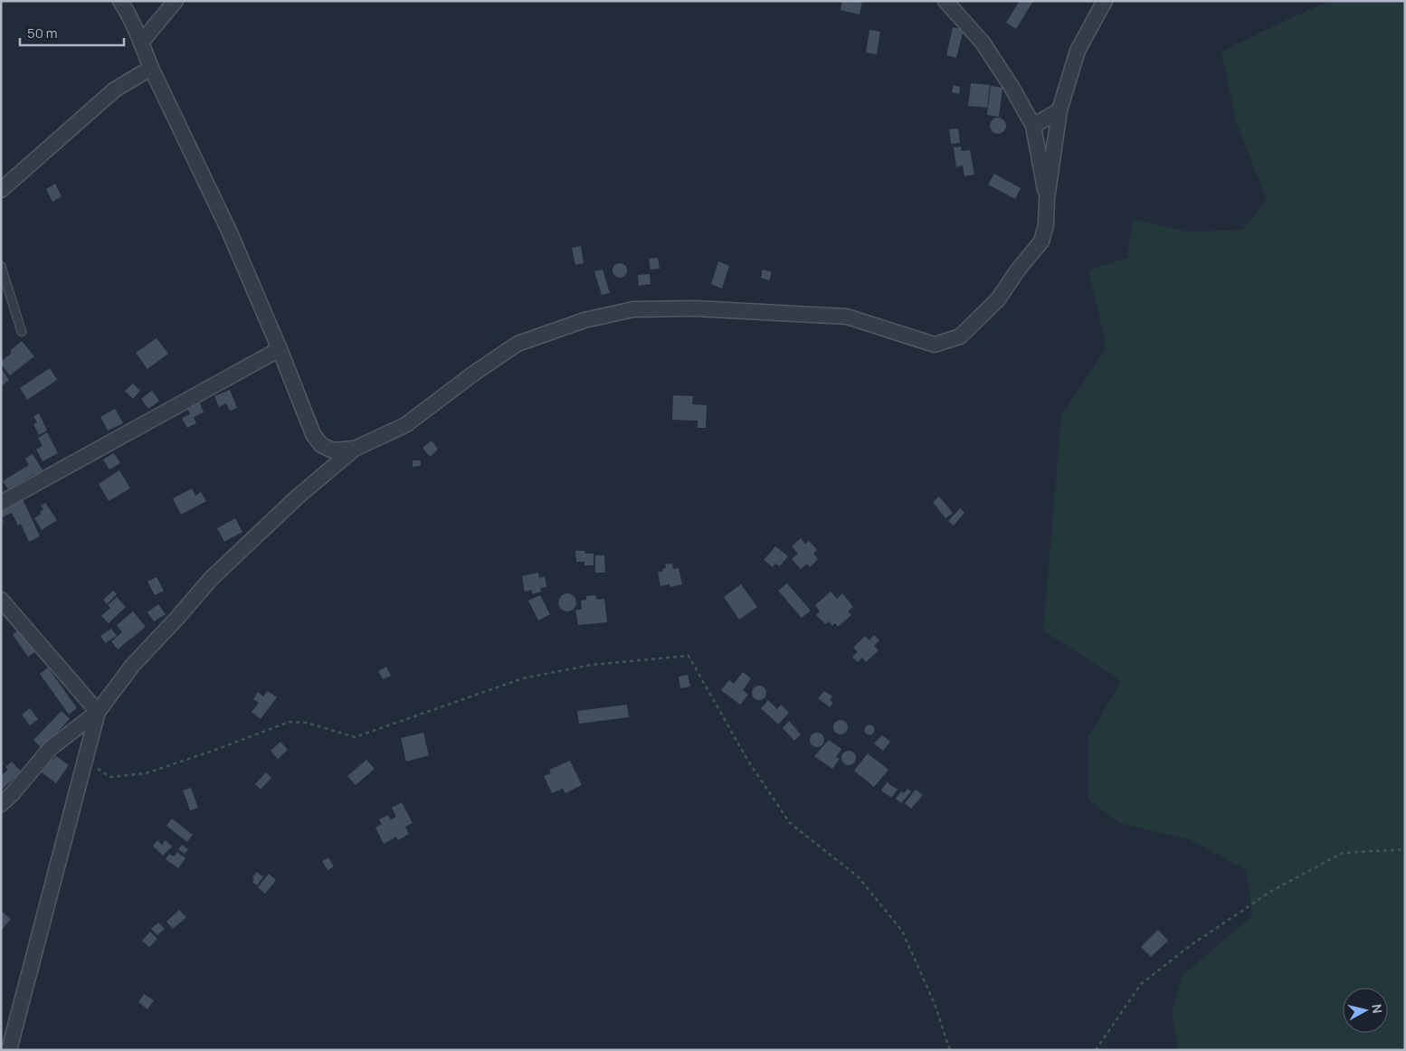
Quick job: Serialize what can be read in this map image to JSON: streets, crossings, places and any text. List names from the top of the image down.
{
  "scale_bar": "50 m",
  "north": "right"
}
